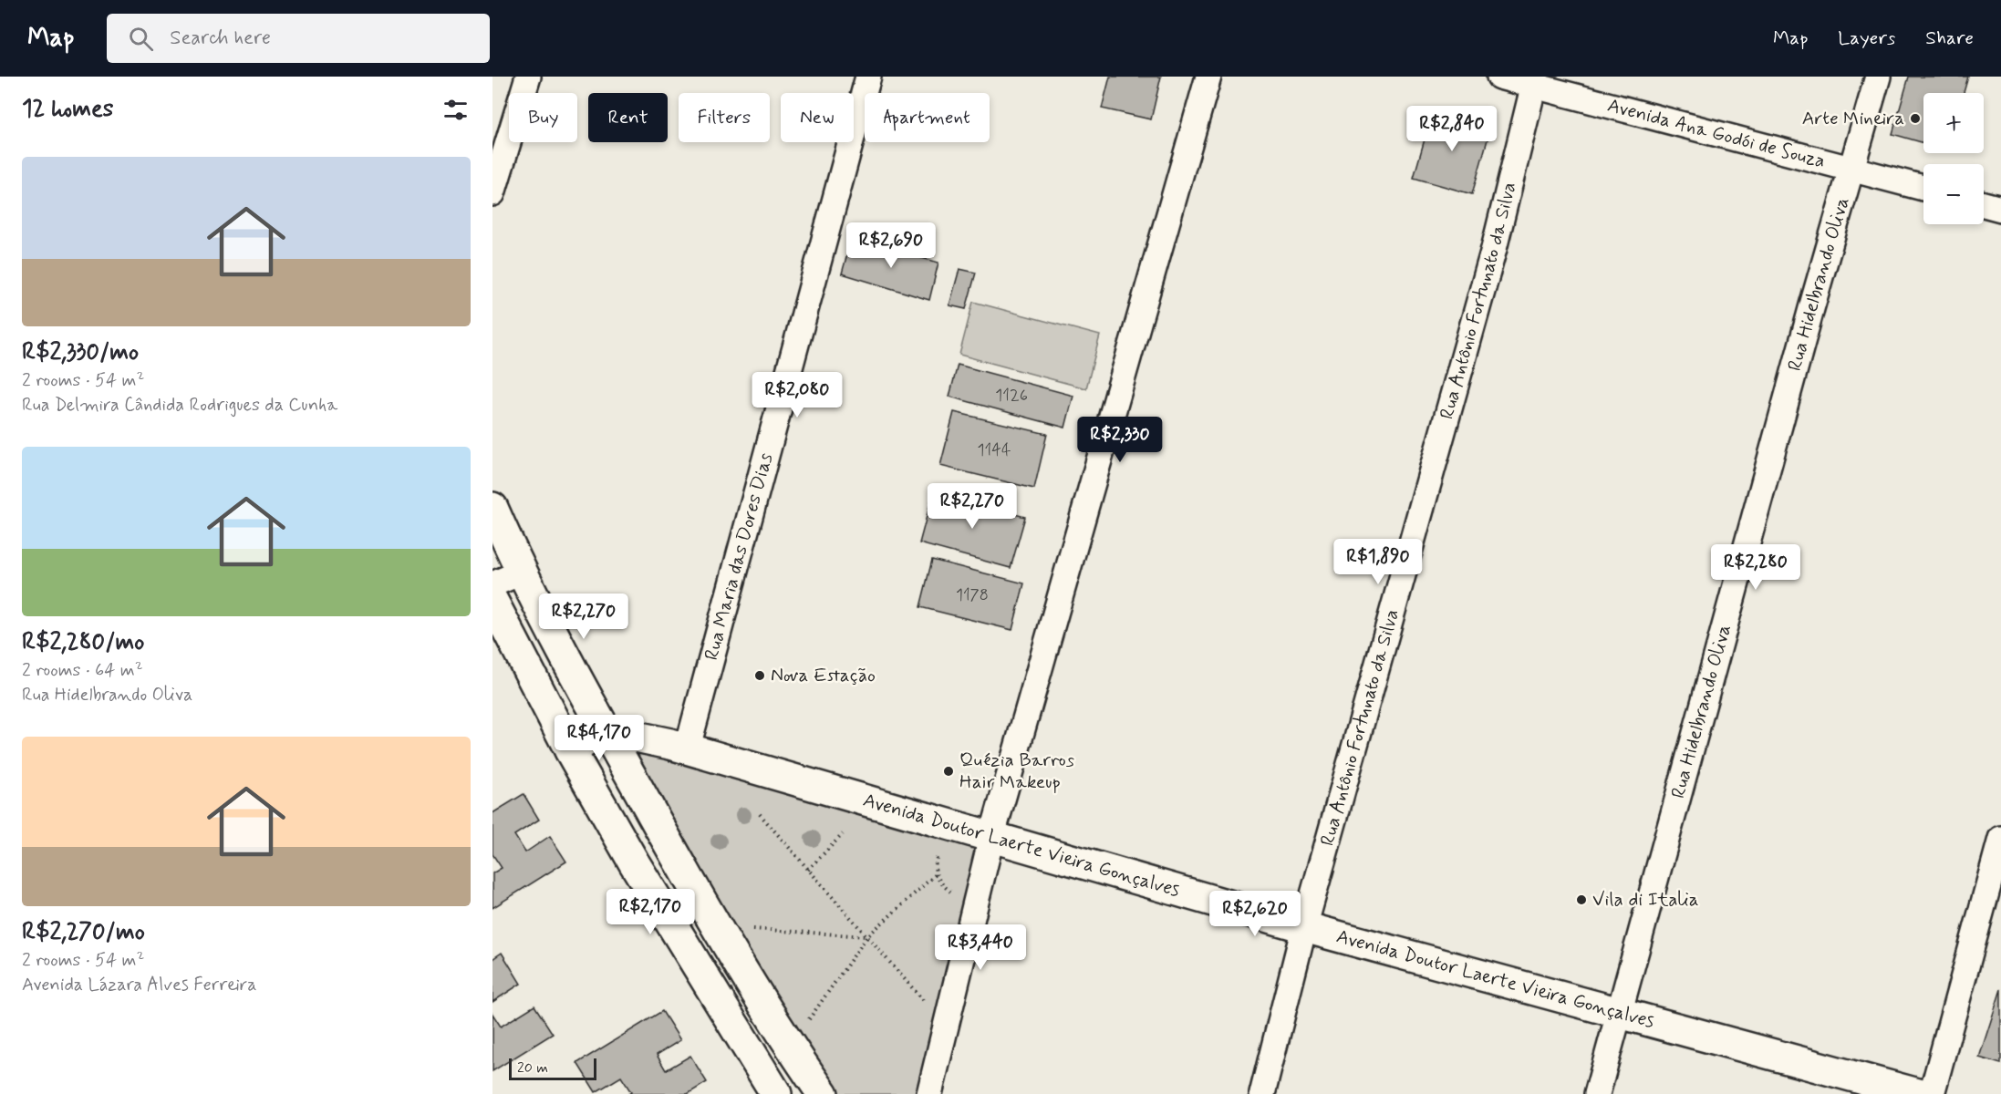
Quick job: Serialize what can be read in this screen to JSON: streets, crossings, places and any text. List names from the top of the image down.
{
  "streets": {
    "street": [
      "Avenida Ana Godói de Souza",
      "Rua Hidelbrando Oliva",
      "Rua Antônio Fortunato da Silva",
      "Rua Maria das Dores Dias",
      "Avenida Doutor Laerte Vieira Gonçalves"
    ]
  },
  "crossings": [
    ["Avenida Ana Godói de Souza", "Rua Hidelbrando Oliva"],
    ["Avenida Ana Godói de Souza", "Rua Antônio Fortunato da Silva"],
    ["Rua Hidelbrando Oliva", "Avenida Doutor Laerte Vieira Gonçalves"],
    ["Rua Antônio Fortunato da Silva", "Avenida Doutor Laerte Vieira Gonçalves"],
    ["Rua Maria das Dores Dias", "Avenida Doutor Laerte Vieira Gonçalves"]
  ],
  "places": [
    "Arte Mineira",
    "Nova Estação",
    "Quézia Barros Hair Makeup",
    "Vila di Italia"
  ],
  "house_numbers": ["1126", "1144", "1178"],
  "scale_bar": "20 m",
  "page": {
    "header": "Map",
    "search": "Search here",
    "nav": ["Map", "Layers", "Share"],
    "heading": "12 homes",
    "map_buttons": ["+", "−"],
    "chip": [
      "Buy",
      "Rent",
      "Filters",
      "New",
      "Apartment"
    ],
    "price": [
      "R$2,840",
      "R$2,690",
      "R$2,080",
      "R$2,330",
      "R$2,270",
      "R$1,890",
      "R$2,280",
      "R$2,270",
      "R$4,170",
      "R$2,170",
      "R$2,620",
      "R$3,440"
    ],
    "list": [
      {
        "name": "R$2,330/mo",
        "note": "2 rooms · 54 m² · Rua Delmira Cândida Rodrigues da Cunha"
      },
      {
        "name": "R$2,280/mo",
        "note": "2 rooms · 64 m² · Rua Hidelbrando Oliva"
      },
      {
        "name": "R$2,270/mo",
        "note": "2 rooms · 54 m² · Avenida Lázara Alves Ferreira"
      }
    ],
    "scale": "20 m"
  }
}
